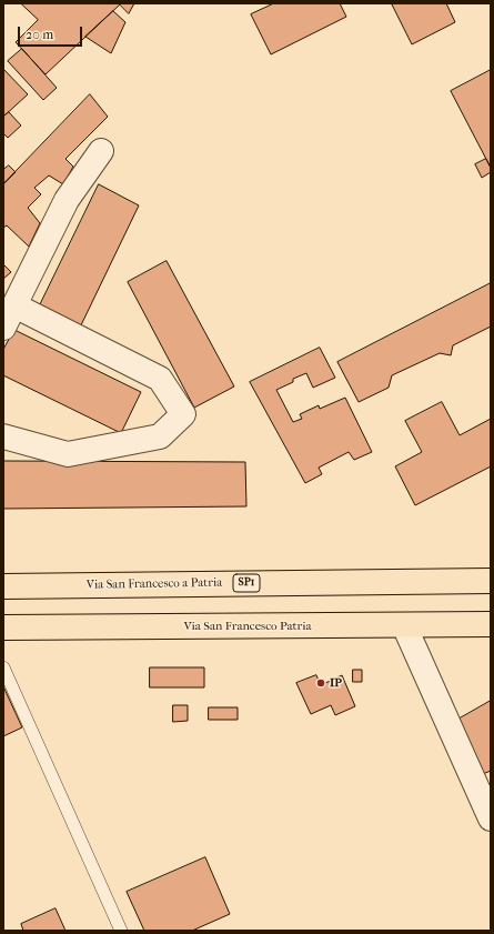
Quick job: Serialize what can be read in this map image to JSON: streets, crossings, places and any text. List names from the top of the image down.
{
  "streets": {
    "main road": ["SP1", "Via San Francesco a Patria", "Via San Francesco Patria"]
  },
  "places": ["IP"],
  "scale_bar": "20 m"
}
